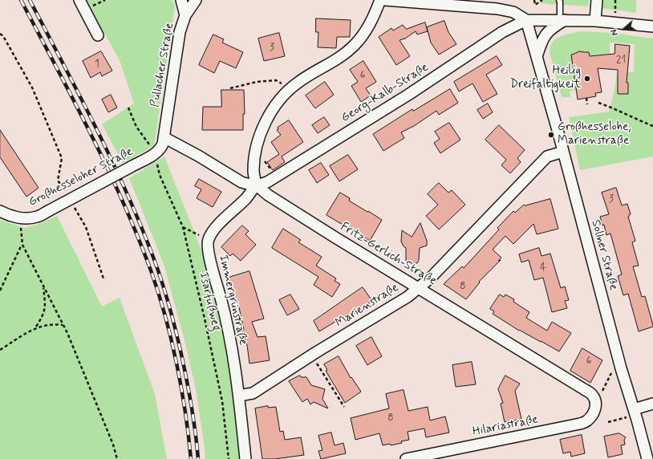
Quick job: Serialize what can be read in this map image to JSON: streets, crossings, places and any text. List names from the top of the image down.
{
  "streets": {
    "street": [
      "Pullacher Straße",
      "Georg-Kalb-Straße",
      "Großhesseloher Straße",
      "Fritz-Gerlich-Straße",
      "Sollner Straße",
      "Immergrünstraße",
      "Marienstraße",
      "Hilariastraße"
    ],
    "path": ["Isarfußweg"]
  },
  "crossings": [
    ["Pullacher Straße", "Großhesseloher Straße"],
    ["Pullacher Straße", "Fritz-Gerlich-Straße"],
    ["Georg-Kalb-Straße", "Fritz-Gerlich-Straße"],
    ["Georg-Kalb-Straße", "Sollner Straße"],
    ["Großhesseloher Straße", "Fritz-Gerlich-Straße"],
    ["Großhesseloher Straße", "Isarfußweg"],
    ["Fritz-Gerlich-Straße", "Marienstraße"],
    ["Fritz-Gerlich-Straße", "Hilariastraße"],
    ["Sollner Straße", "Marienstraße"],
    ["Immergrünstraße", "Marienstraße"]
  ],
  "places": ["Heilig Dreifaltigkeit", "Großhesselohe, Marienstraße"],
  "house_numbers": [
    "3",
    "21",
    "1",
    "6",
    "3",
    "4",
    "8",
    "6",
    "8"
  ],
  "north": "left"
}
